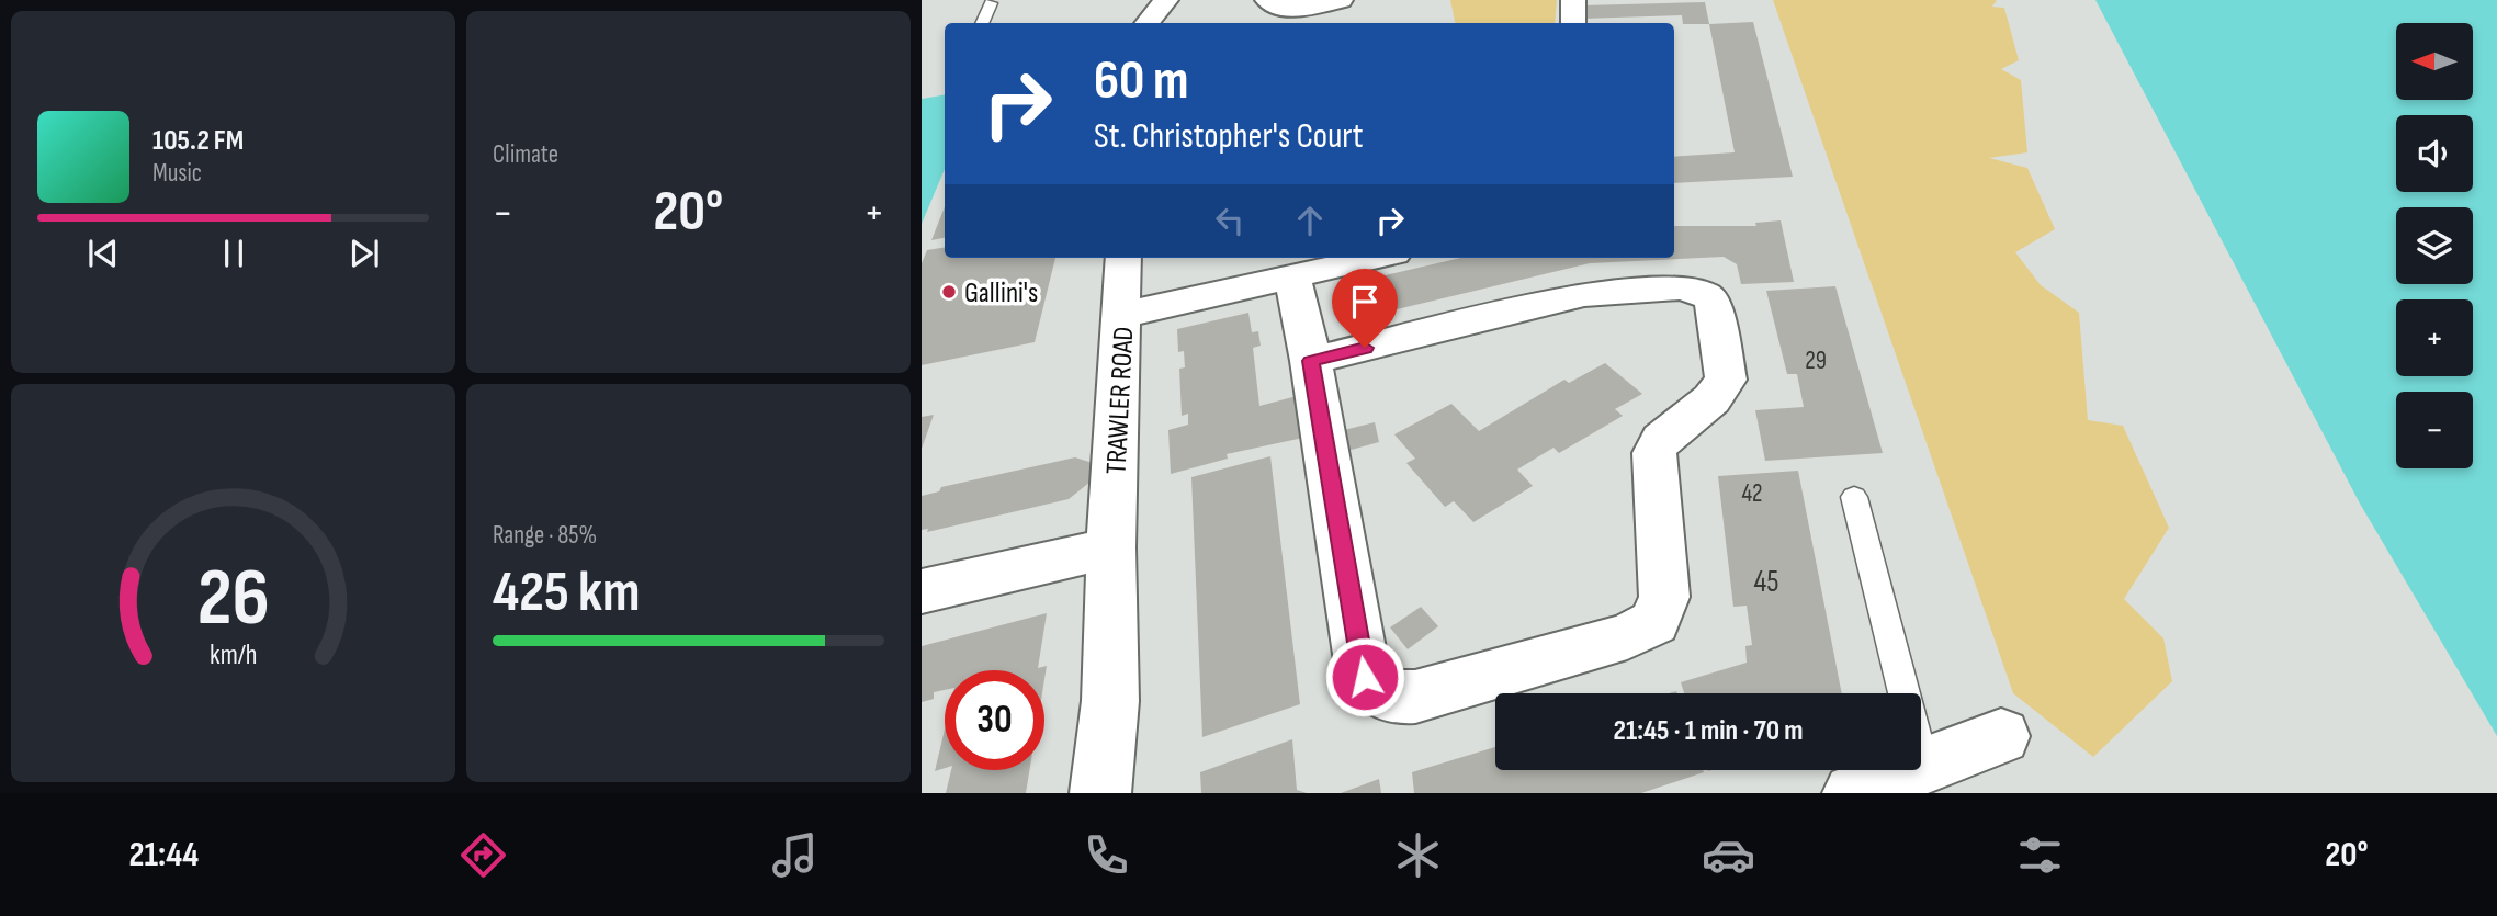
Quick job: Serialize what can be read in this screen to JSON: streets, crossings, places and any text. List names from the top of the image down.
{
  "streets": {
    "street": ["TRAWLER ROAD"]
  },
  "places": ["Gallini's"],
  "house_numbers": ["29", "42", "45"],
  "north": "left",
  "page": {
    "tile": [
      "Climate",
      ["Range · 85%", "425 km"]
    ],
    "map_buttons": ["+", "−"],
    "turn": ["60 m", "St. Christopher's Court"],
    "song": ["105.2 FM", "Music"],
    "heat": ["−", "20°", "+"],
    "limit": "30",
    "trip": "21:45 · 1 min · 70 m",
    "tabs": ["21:44", "20°"],
    "gauge": ["26", "km/h"]
  }
}
